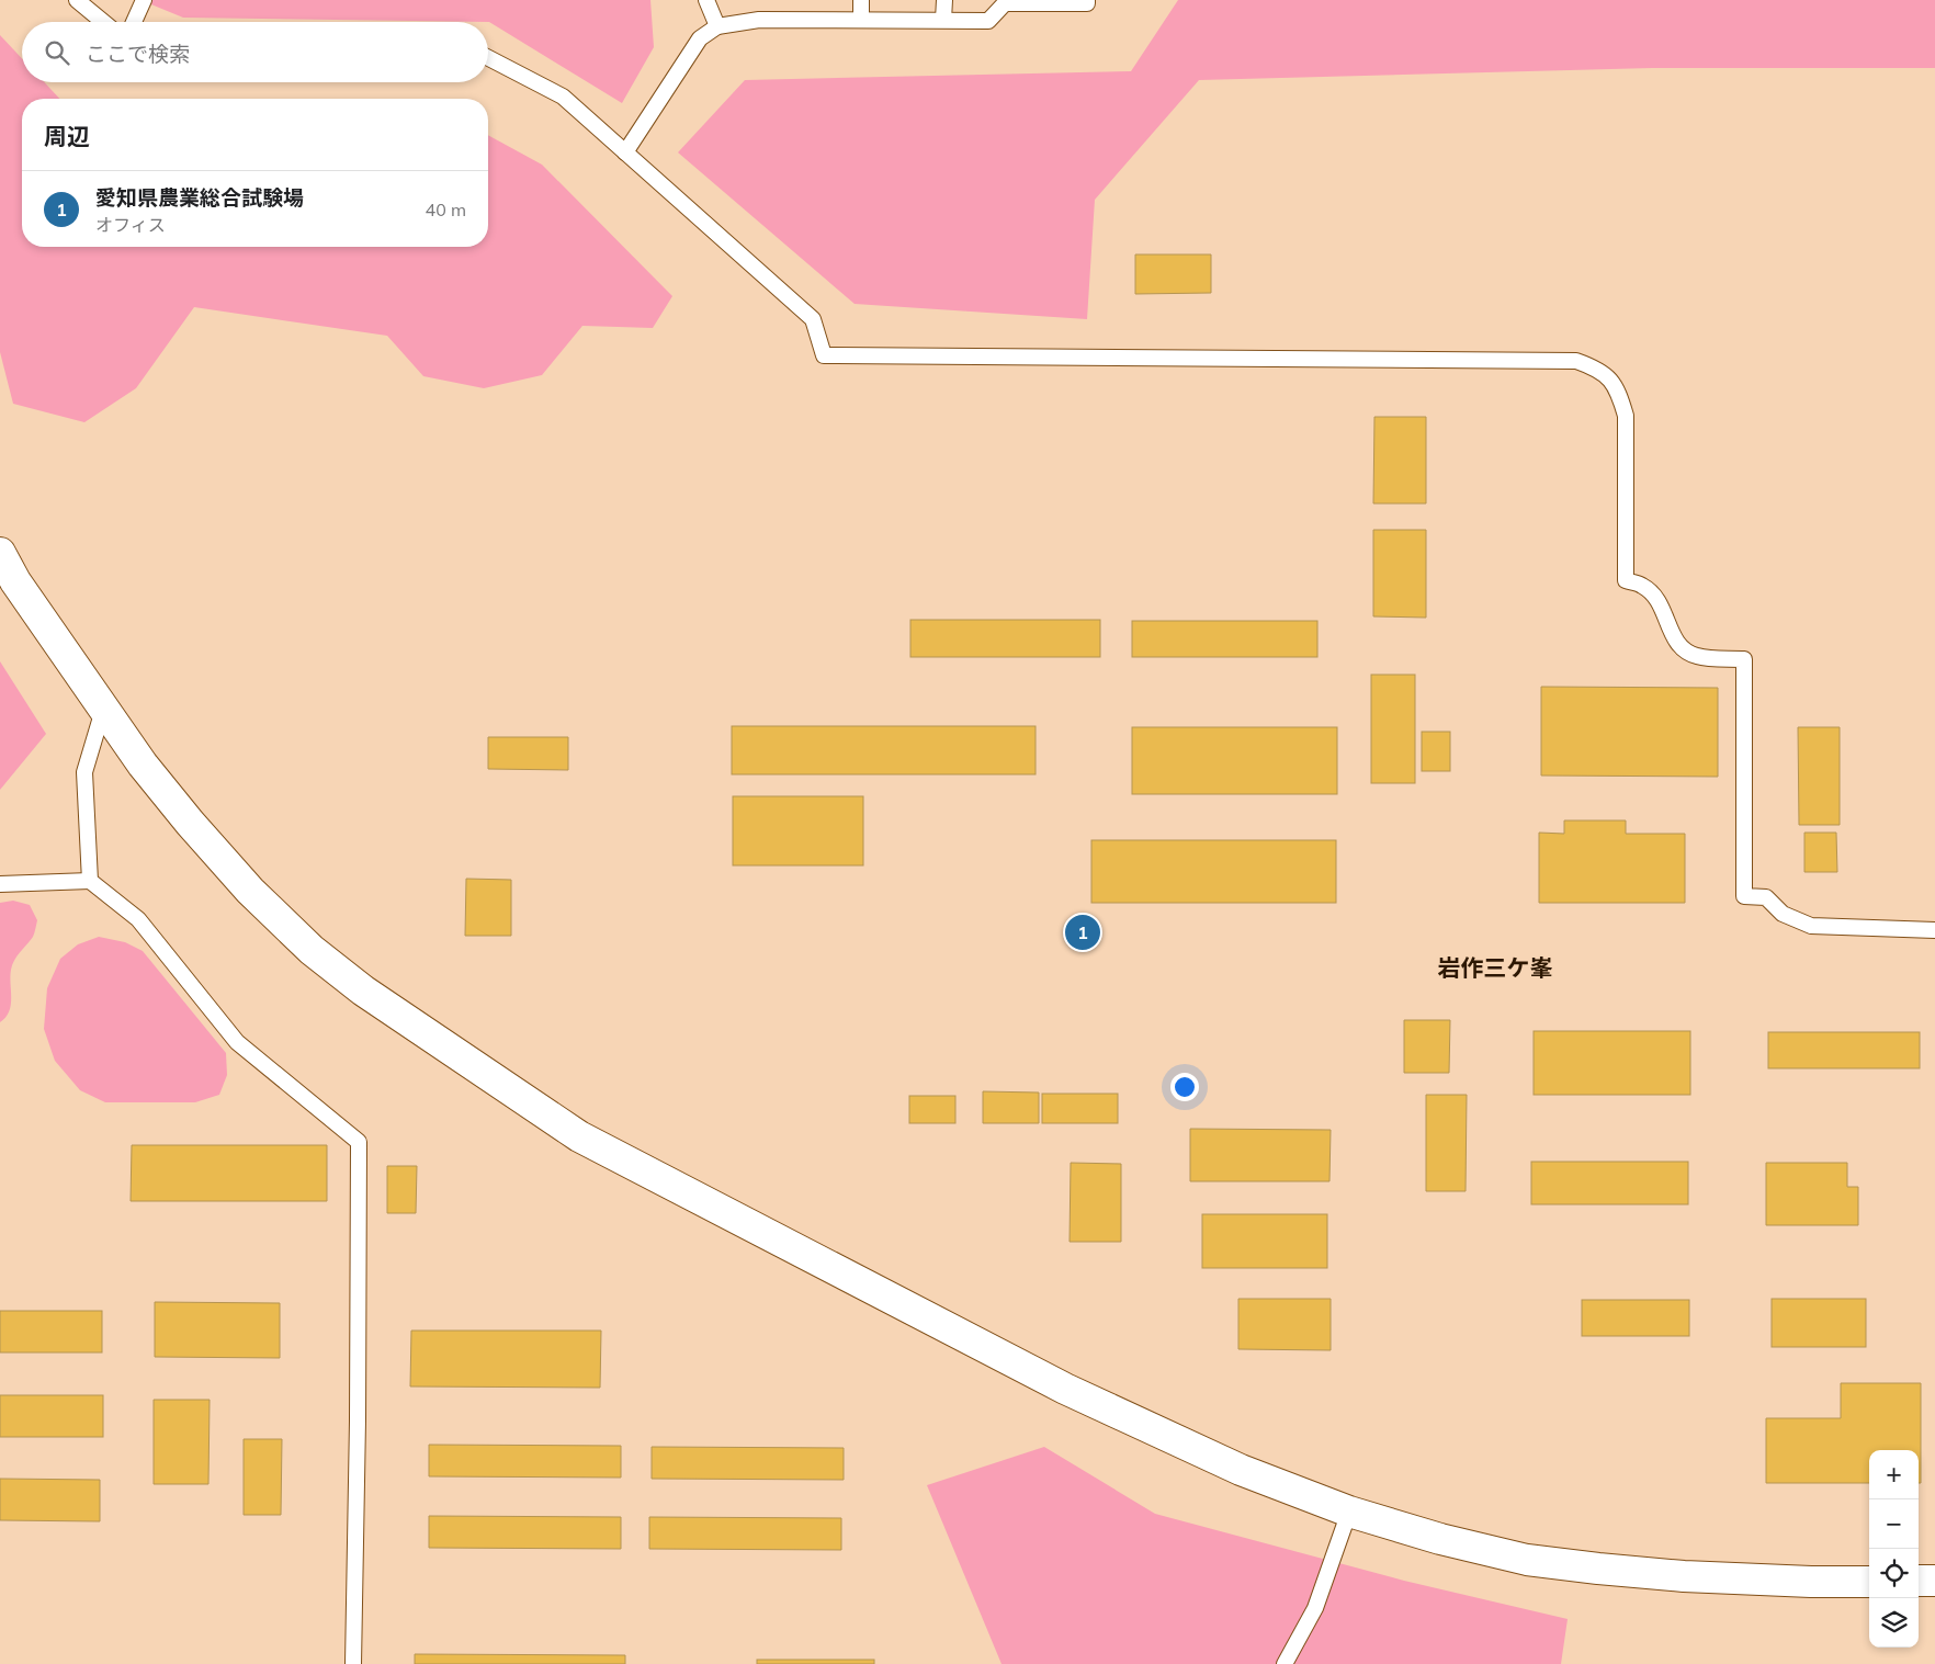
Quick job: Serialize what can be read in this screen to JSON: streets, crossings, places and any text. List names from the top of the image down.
{
  "districts": ["岩作三ケ峯"],
  "page": {
    "search": "ここで検索",
    "heading": "周辺",
    "list": [
      {
        "mark": "1",
        "name": "愛知県農業総合試験場",
        "note": "オフィス",
        "value": "40 m"
      }
    ],
    "pins": "1",
    "map_buttons": ["+", "−"]
  }
}
